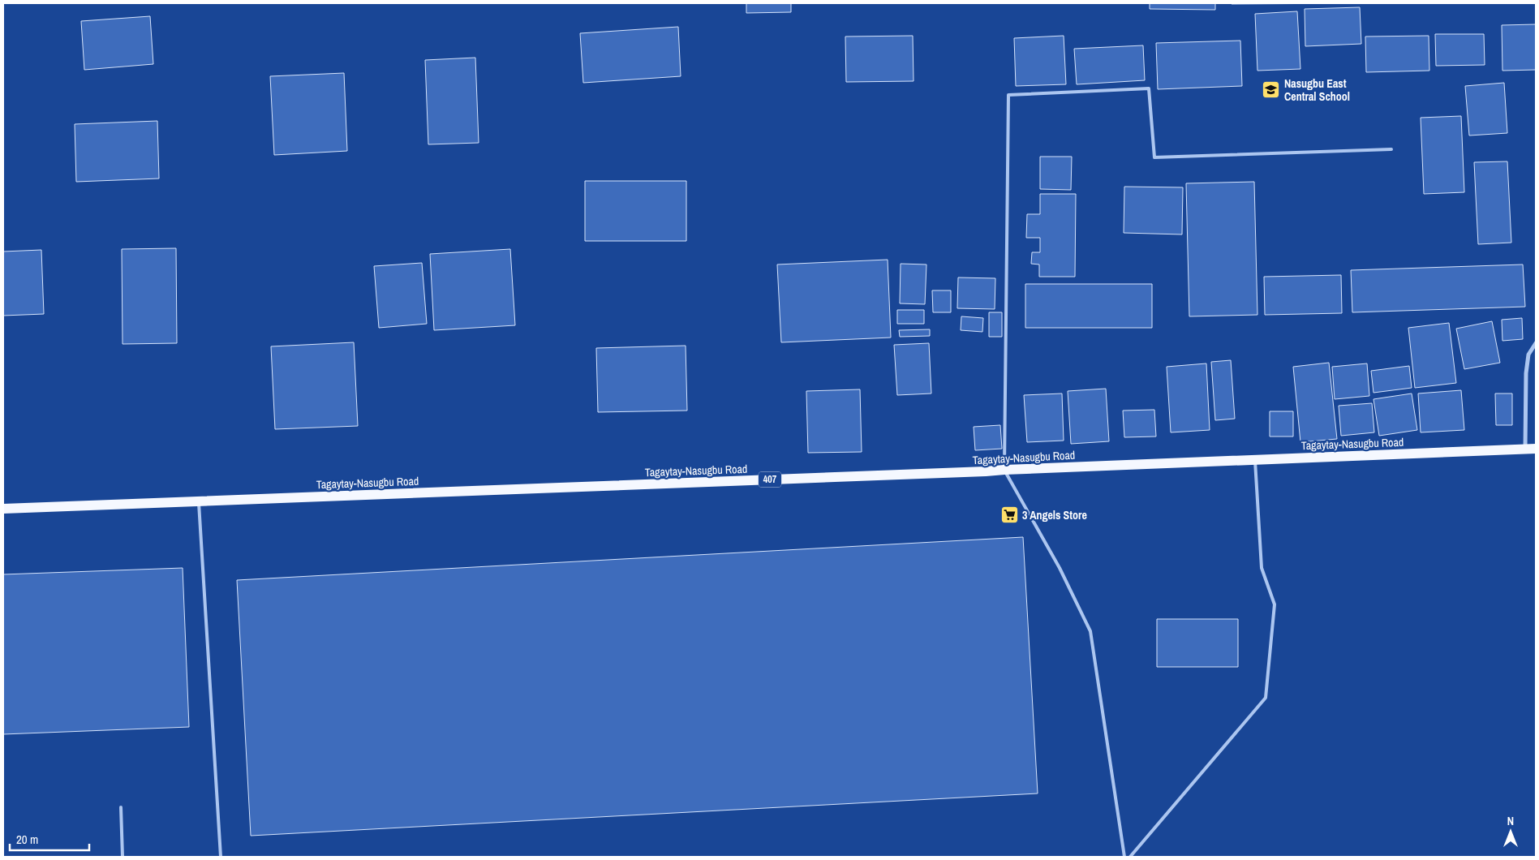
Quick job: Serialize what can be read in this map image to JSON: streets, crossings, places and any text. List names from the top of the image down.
{
  "streets": {
    "main road": ["Tagaytay-Nasugbu Road", "407"]
  },
  "places": {
    "school or university": ["Nasugbu East Central School"],
    "supermarket": ["3 Angels Store"]
  },
  "scale_bar": "20 m",
  "north": "top"
}
